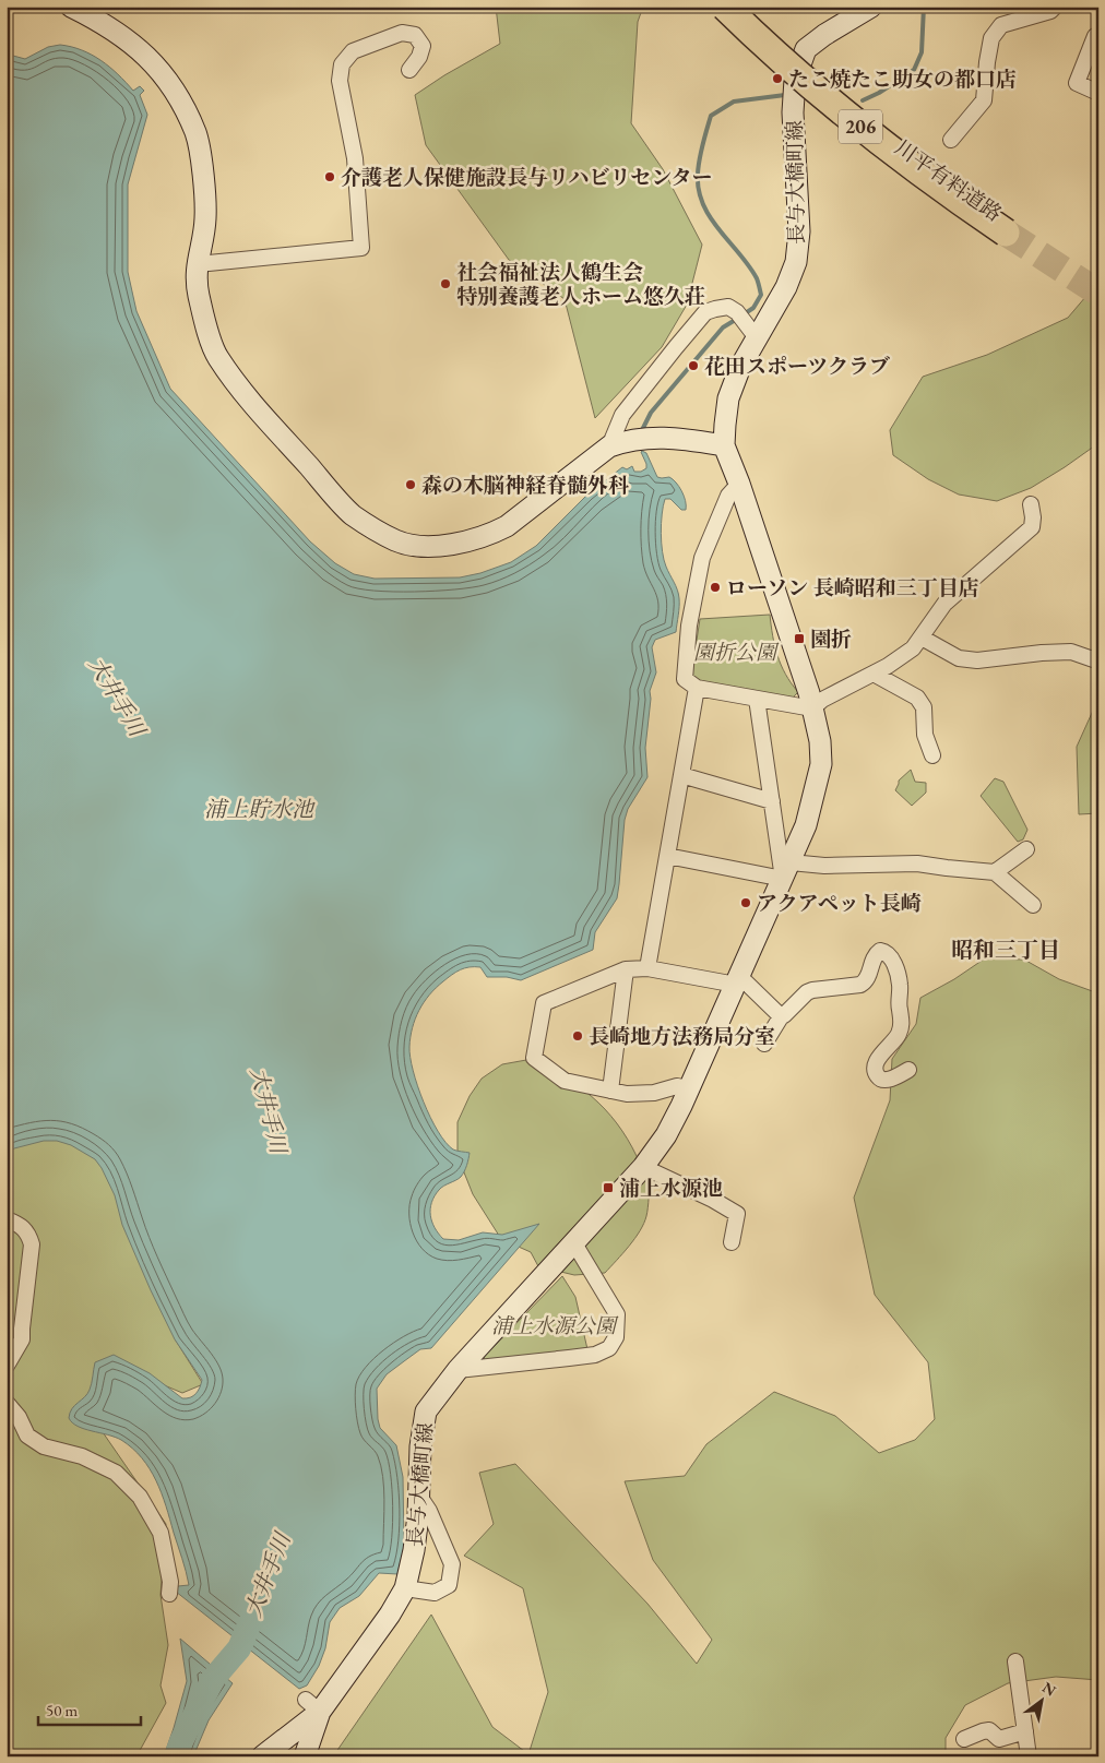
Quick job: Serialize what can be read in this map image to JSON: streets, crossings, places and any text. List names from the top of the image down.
{
  "streets": {
    "highway": ["206", "川平有料道路"],
    "main road": ["長与大橋町線"]
  },
  "districts": ["昭和三丁目"],
  "water": ["大井手川", "浦上貯水池"],
  "parks": ["園折公園", "浦上水源公園"],
  "places": {
    "other": [
      "たこ焼たこ助女の都口店",
      "介護老人保健施設長与リハビリセンター",
      "社会福祉法人鶴生会 特別養護老人ホーム悠久荘",
      "花田スポーツクラブ",
      "森の木脳神経脊髄外科",
      "ローソン 長崎昭和三丁目店",
      "アクアペット長崎",
      "長崎地方法務局分室"
    ],
    "transit": ["園折", "浦上水源池"]
  },
  "scale_bar": "50 m",
  "north": "top right"
}
